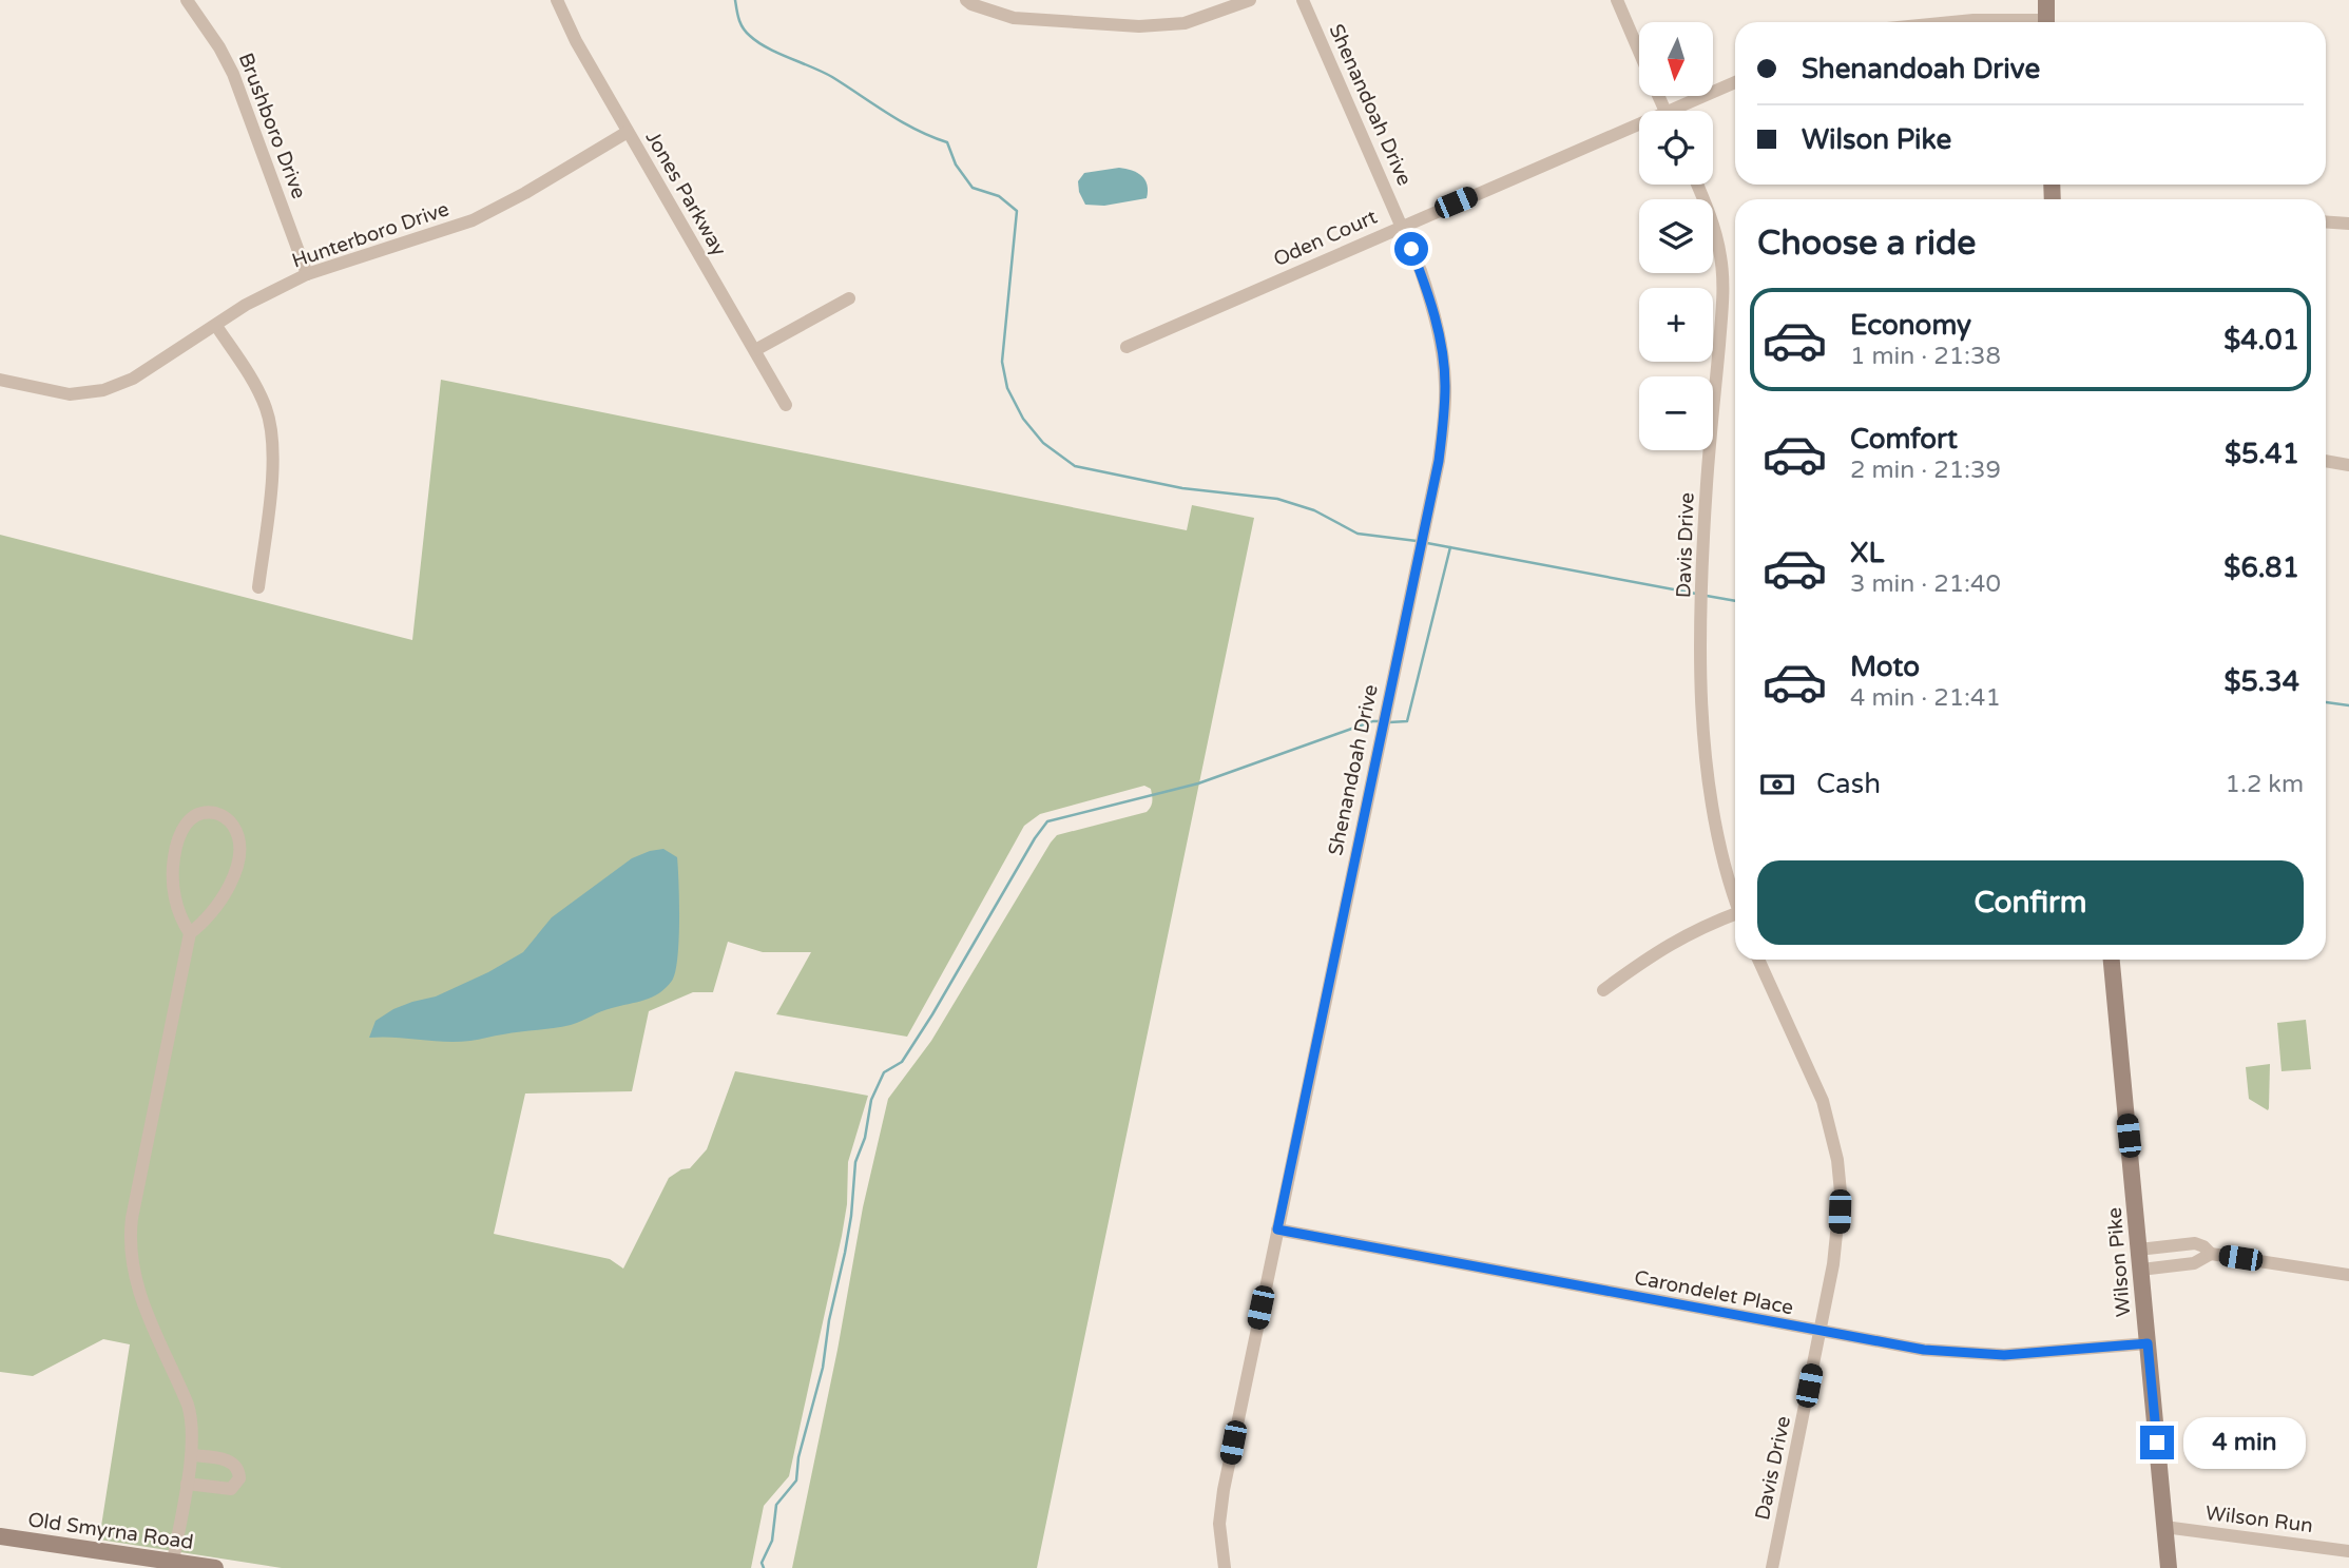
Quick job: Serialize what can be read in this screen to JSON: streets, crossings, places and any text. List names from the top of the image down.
{
  "streets": {
    "main road": ["Wilson Pike", "Old Smyrna Road"],
    "street": [
      "Shenandoah Drive",
      "Brushboro Drive",
      "Jones Parkway",
      "Hunterboro Drive",
      "Oden Court",
      "Davis Drive",
      "Carondelet Place",
      "Wilson Run"
    ]
  },
  "crossings": [
    ["Shenandoah Drive", "Oden Court"],
    ["Shenandoah Drive", "Carondelet Place"],
    ["Brushboro Drive", "Hunterboro Drive"],
    ["Jones Parkway", "Hunterboro Drive"],
    ["Davis Drive", "Carondelet Place"],
    ["Wilson Pike", "Carondelet Place"],
    ["Wilson Pike", "Wilson Run"]
  ],
  "north": "bottom",
  "page": {
    "map_buttons": ["+", "−"],
    "banner": ["Shenandoah Drive", "Wilson Pike"],
    "heading": "Choose a ride",
    "list": [
      {
        "name": "Economy",
        "note": "1 min · 21:38",
        "value": "$4.01"
      },
      {
        "name": "Comfort",
        "note": "2 min · 21:39",
        "value": "$5.41"
      },
      {
        "name": "XL",
        "note": "3 min · 21:40",
        "value": "$6.81"
      },
      {
        "name": "Moto",
        "note": "4 min · 21:41",
        "value": "$5.34"
      }
    ],
    "pay": ["Cash", "1.2 km"],
    "buttons": "Confirm",
    "bubble": "4 min"
  }
}
